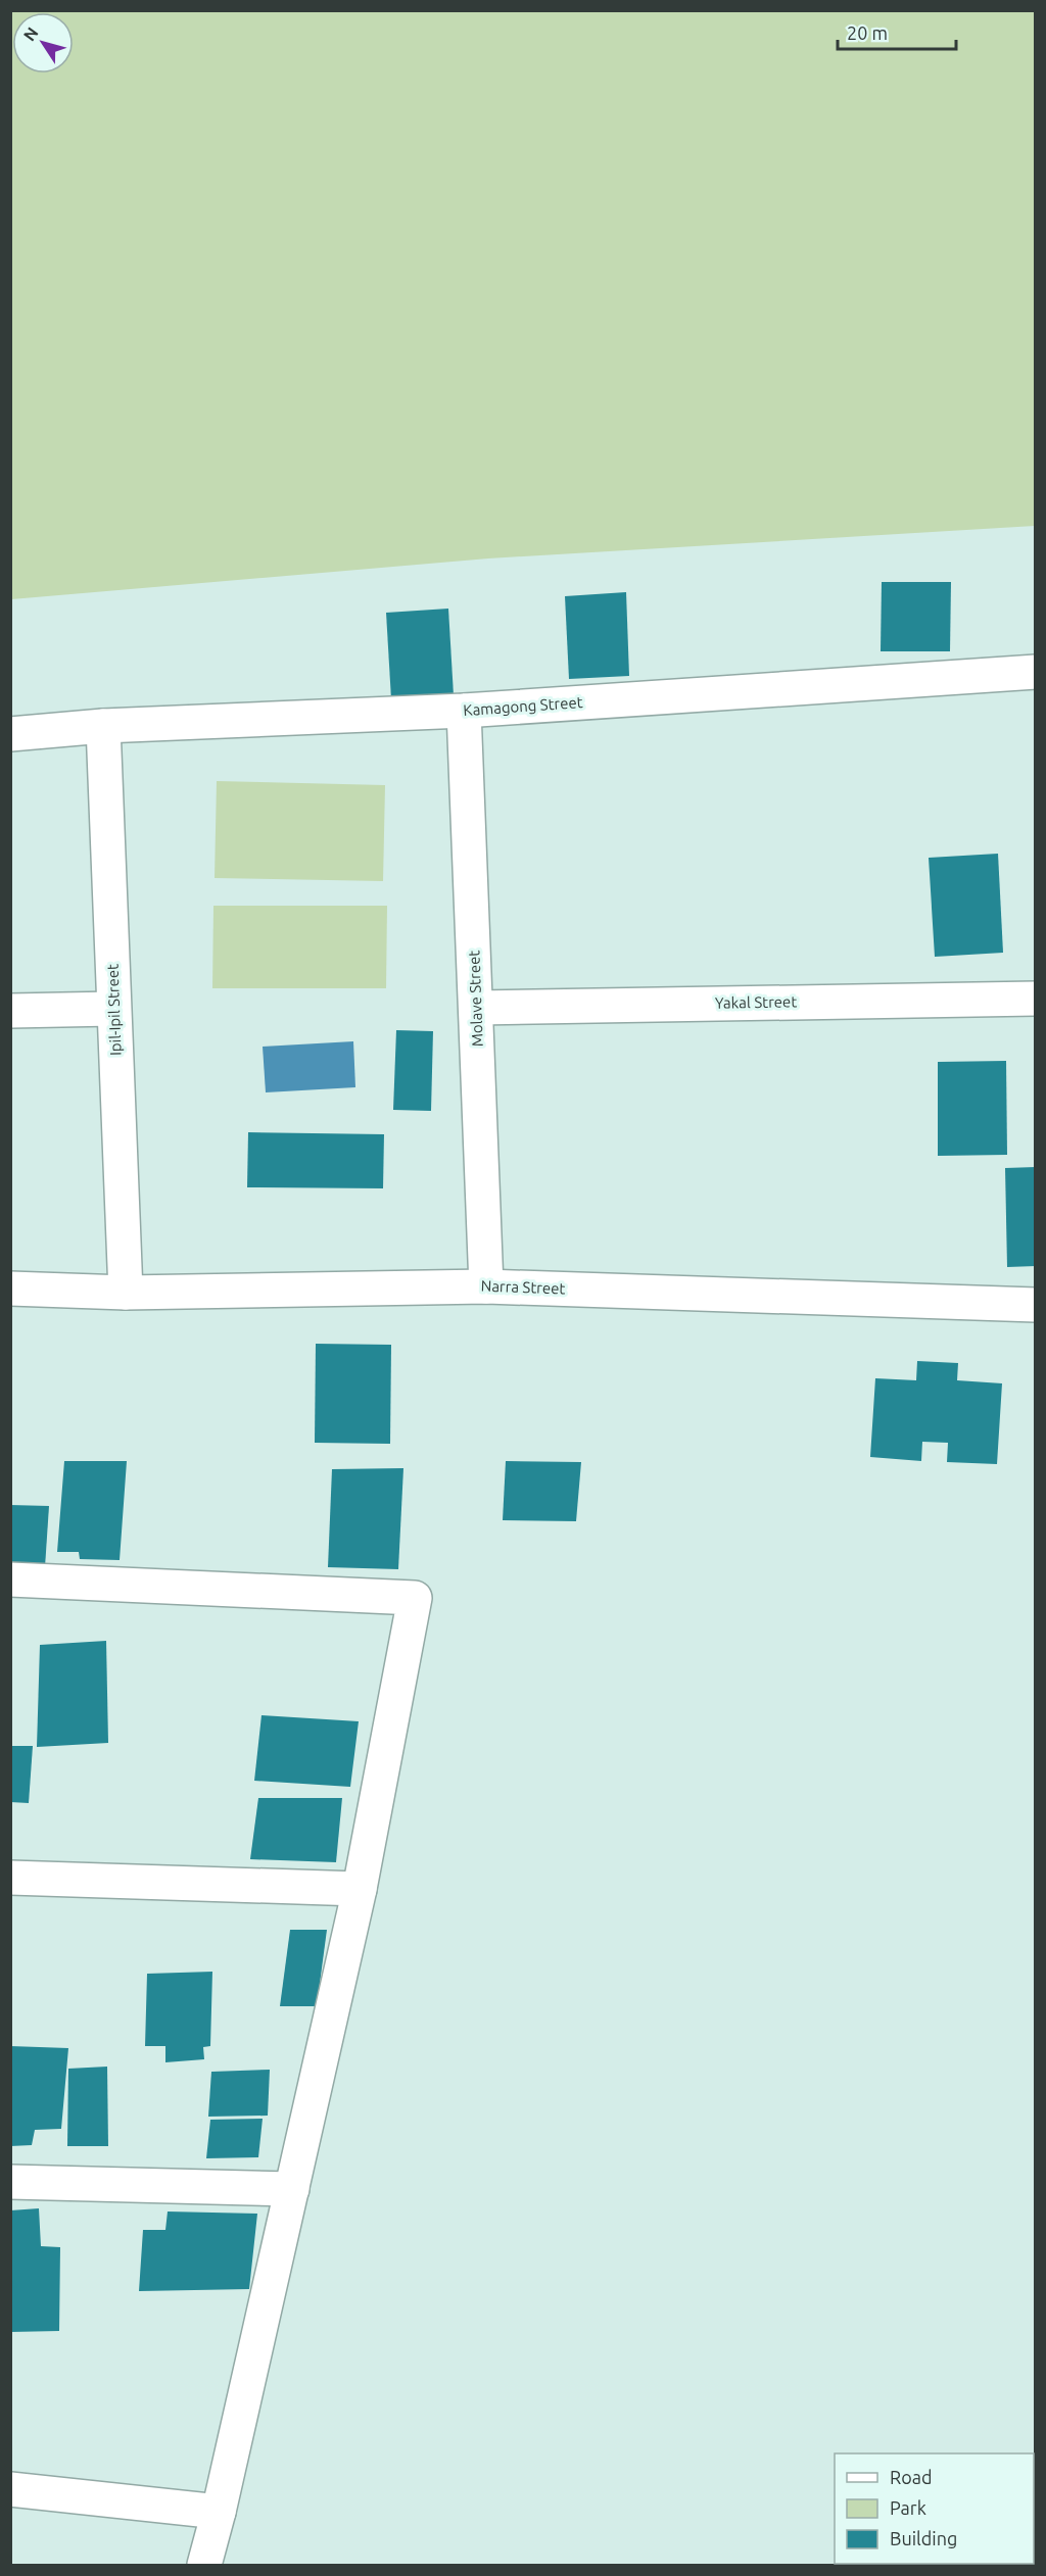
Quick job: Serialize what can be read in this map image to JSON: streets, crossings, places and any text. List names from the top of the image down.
{
  "streets": {
    "street": [
      "Kamagong Street",
      "Molave Street",
      "Yakal Street",
      "Ipil-Ipil Street",
      "Narra Street"
    ]
  },
  "crossings": [
    ["Kamagong Street", "Molave Street"],
    ["Kamagong Street", "Ipil-Ipil Street"],
    ["Molave Street", "Yakal Street"],
    ["Molave Street", "Narra Street"],
    ["Ipil-Ipil Street", "Narra Street"]
  ],
  "legend": ["Road", "Park", "Building"],
  "scale_bar": "20 m",
  "north": "top left"
}
